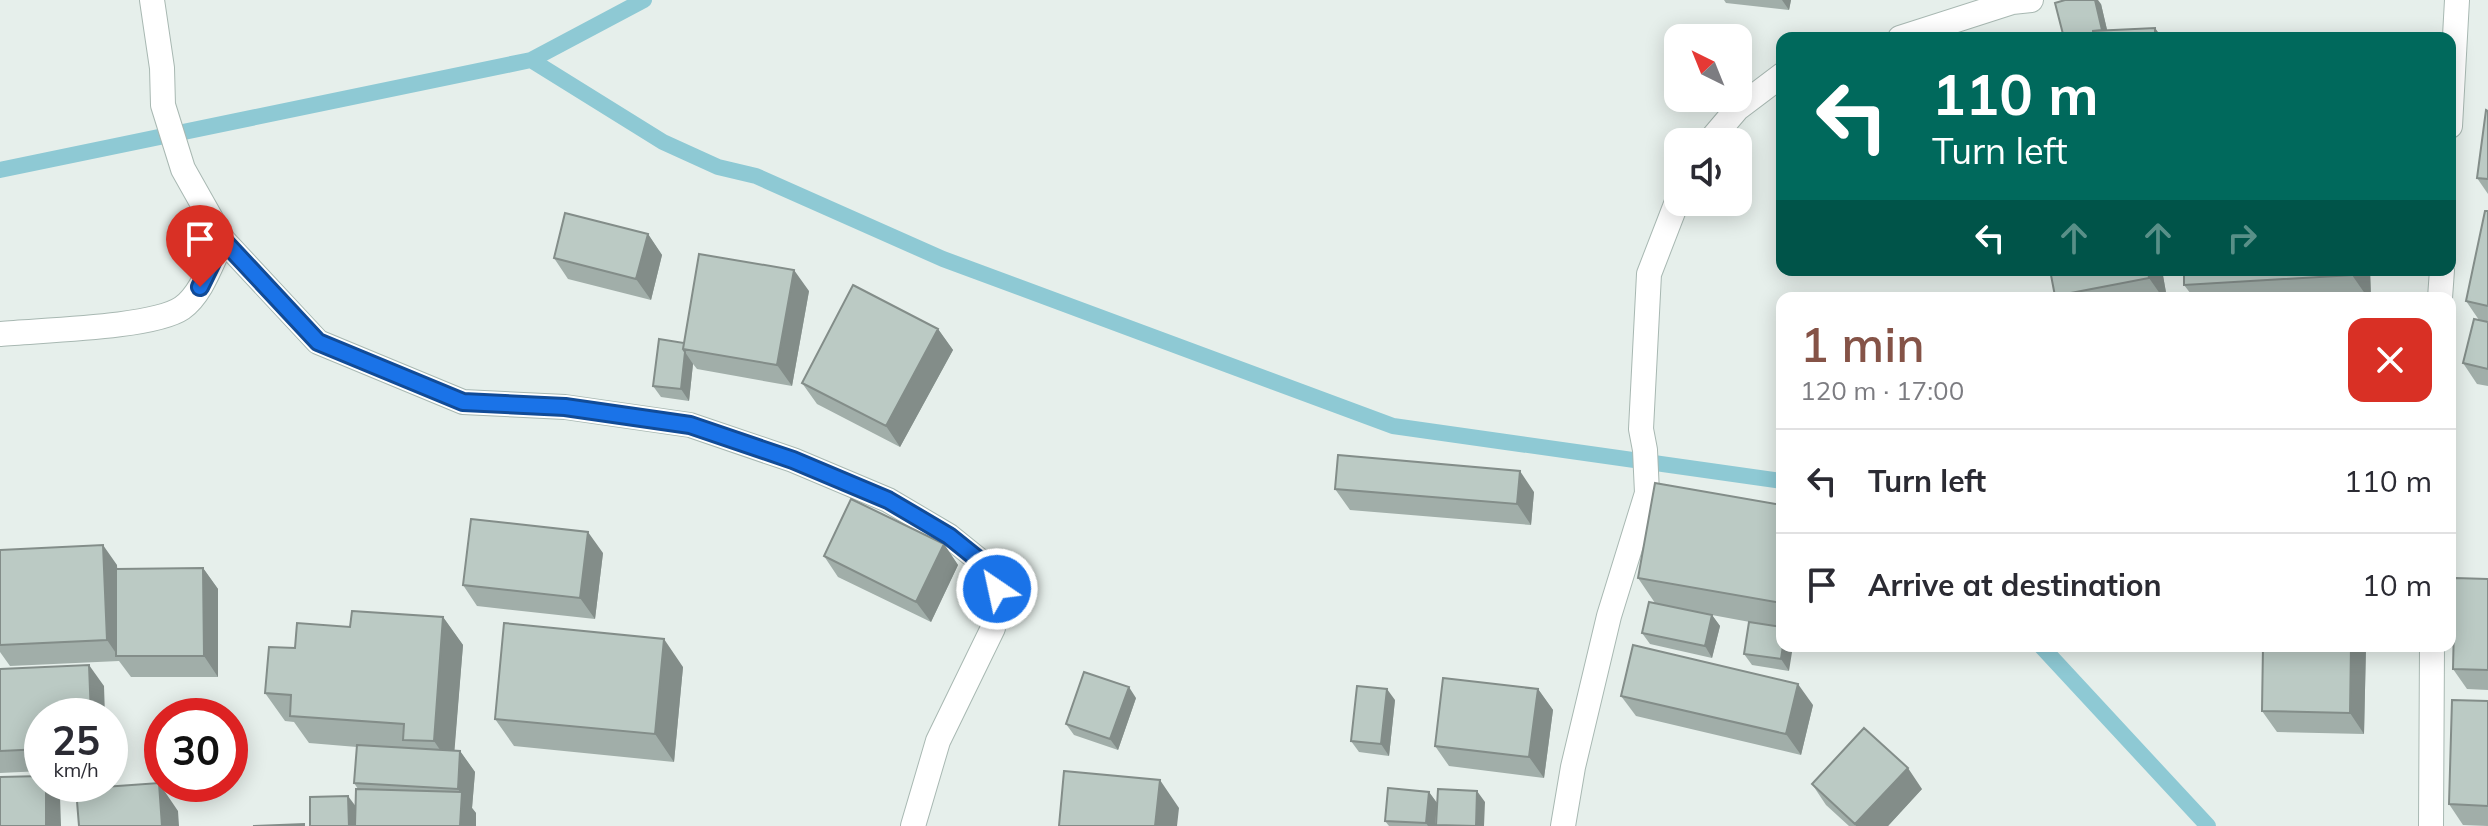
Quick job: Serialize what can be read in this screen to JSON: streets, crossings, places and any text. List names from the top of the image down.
{
  "north": "top left",
  "page": {
    "turn": ["110 m", "Turn left"],
    "heading": ["1 min", "120 m · 17:00"],
    "list": [
      {
        "name": "Turn left",
        "value": "110 m"
      },
      {
        "name": "Arrive at destination",
        "value": "10 m"
      }
    ],
    "speed": "25 km/h",
    "limit": "30"
  }
}
